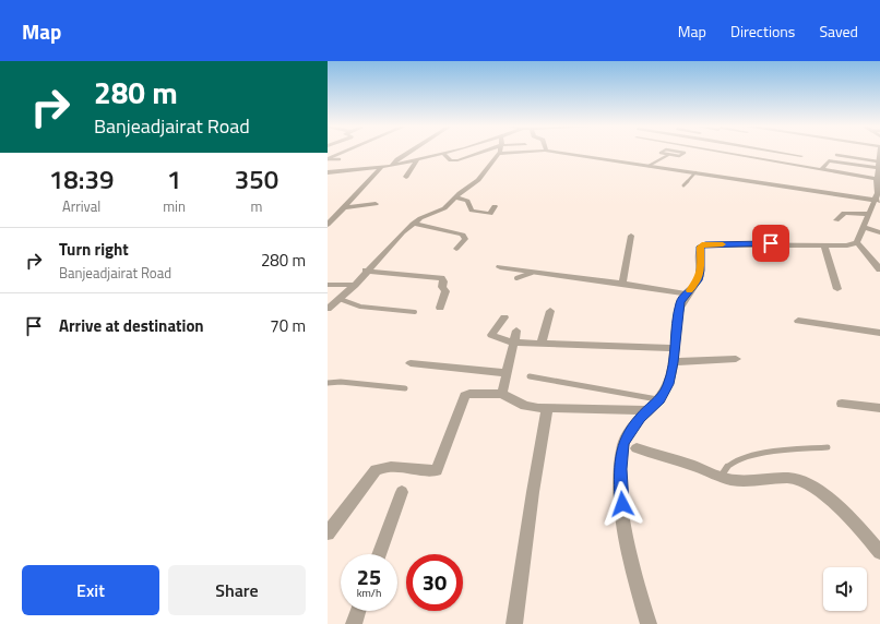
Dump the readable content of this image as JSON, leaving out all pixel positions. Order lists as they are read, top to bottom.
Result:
{
  "page": {
    "header": "Map",
    "nav": ["Map", "Directions", "Saved"],
    "turn": ["280 m", "Banjeadjairat Road"],
    "eta": [
      "18:39",
      "Arrival",
      "1",
      "min",
      "350",
      "m"
    ],
    "list": [
      {
        "name": "Turn right",
        "note": "Banjeadjairat Road",
        "value": "280 m"
      },
      {
        "name": "Arrive at destination",
        "value": "70 m"
      }
    ],
    "speed": "25 km/h",
    "limit": "30",
    "buttons": ["Exit", "Share"]
  }
}
